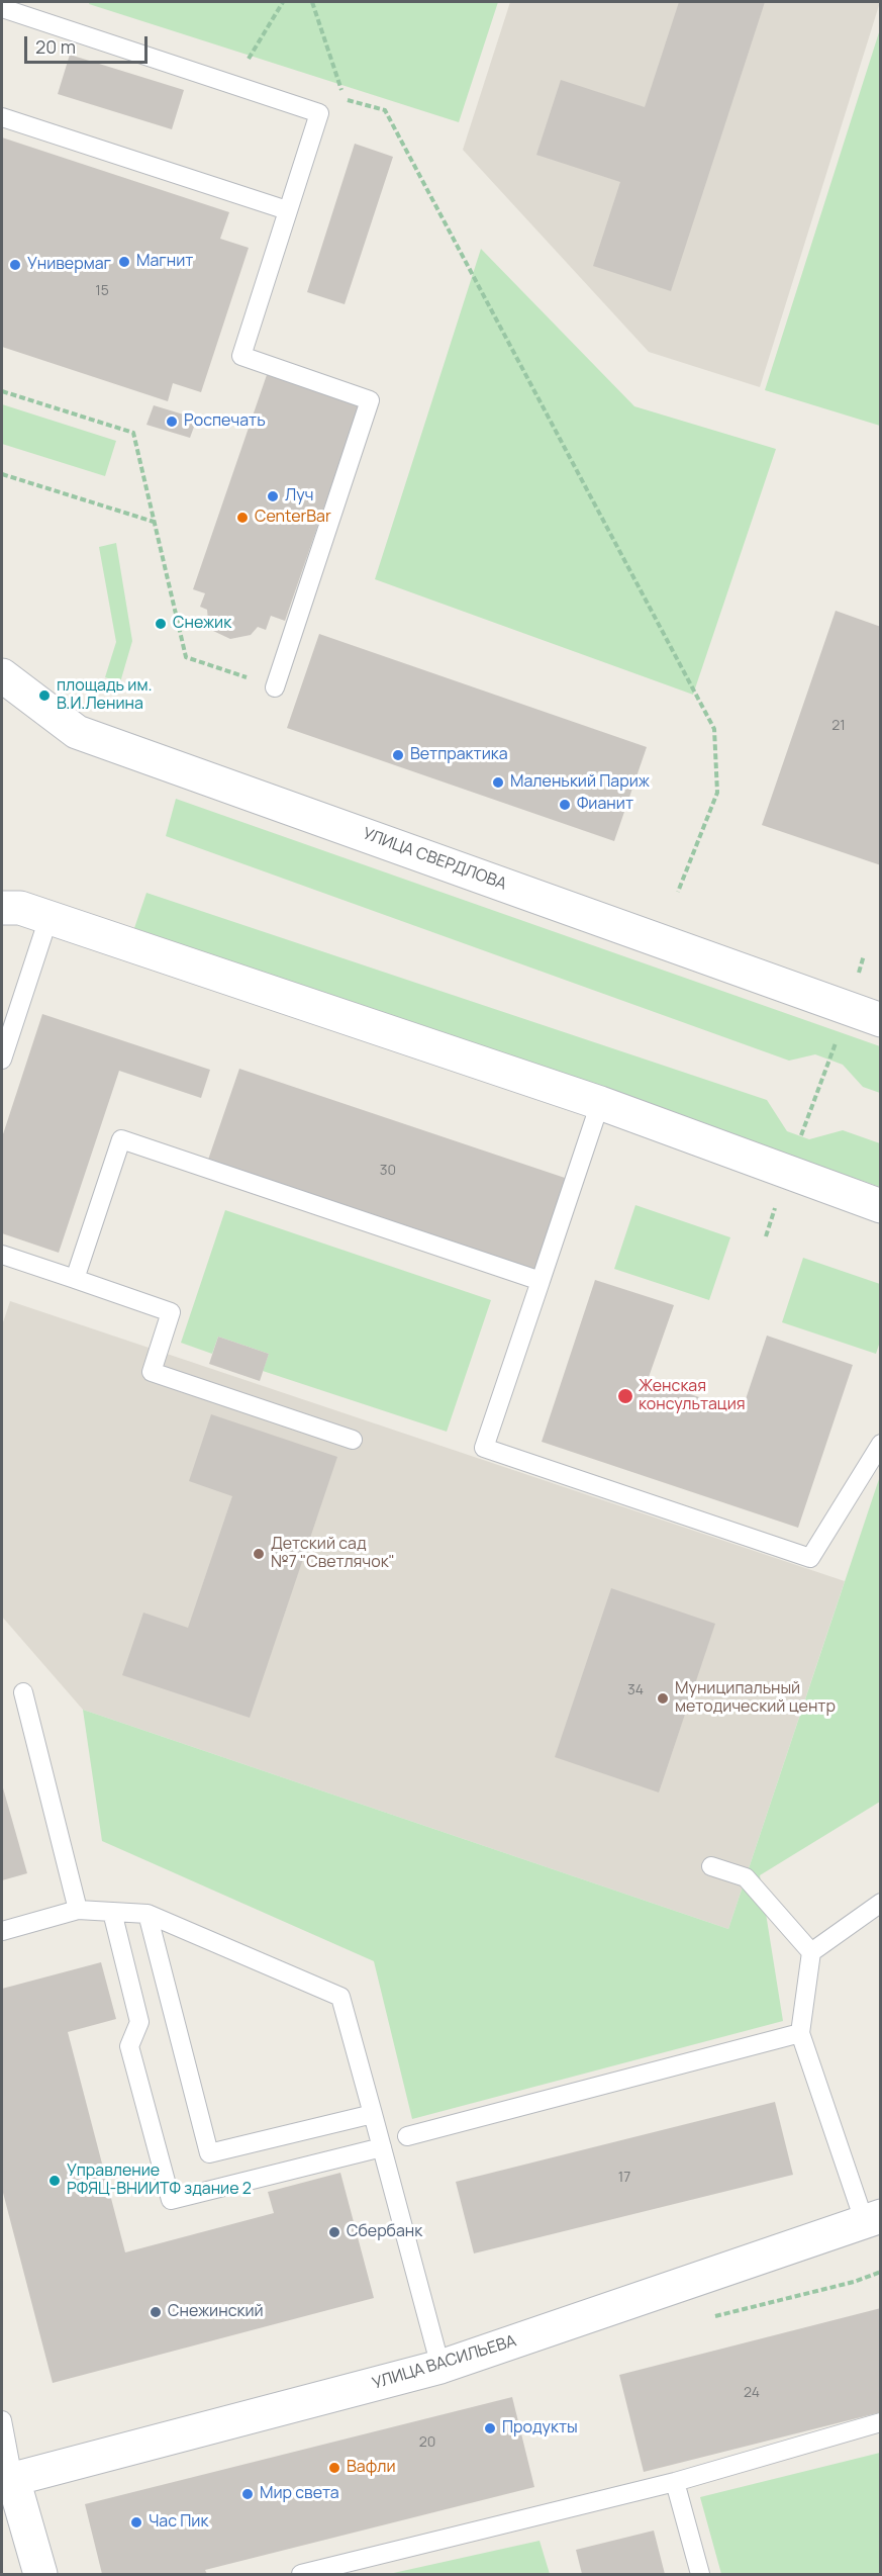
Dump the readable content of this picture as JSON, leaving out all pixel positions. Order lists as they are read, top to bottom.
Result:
{
  "streets": {
    "street": ["УЛИЦА СВЕРДЛОВА", "УЛИЦА ВАСИЛЬЕВА"]
  },
  "places": [
    "Магнит",
    "Универмаг",
    "Роспечать",
    "Луч",
    "CenterBar",
    "Снежик",
    "площадь им. В.И.Ленина",
    "Ветпрактика",
    "Маленький Париж",
    "Фианит",
    "Женская консультация",
    "Детский сад №7 \"Светлячок\"",
    "Муниципальный методический центр",
    "Управление РФЯЦ-ВНИИТФ здание 2",
    "Сбербанк",
    "Снежинский",
    "Продукты",
    "Вафли",
    "Мир света",
    "Час Пик"
  ],
  "house_numbers": [
    "15",
    "21",
    "30",
    "34",
    "17",
    "24",
    "20"
  ],
  "scale_bar": "20 m"
}
